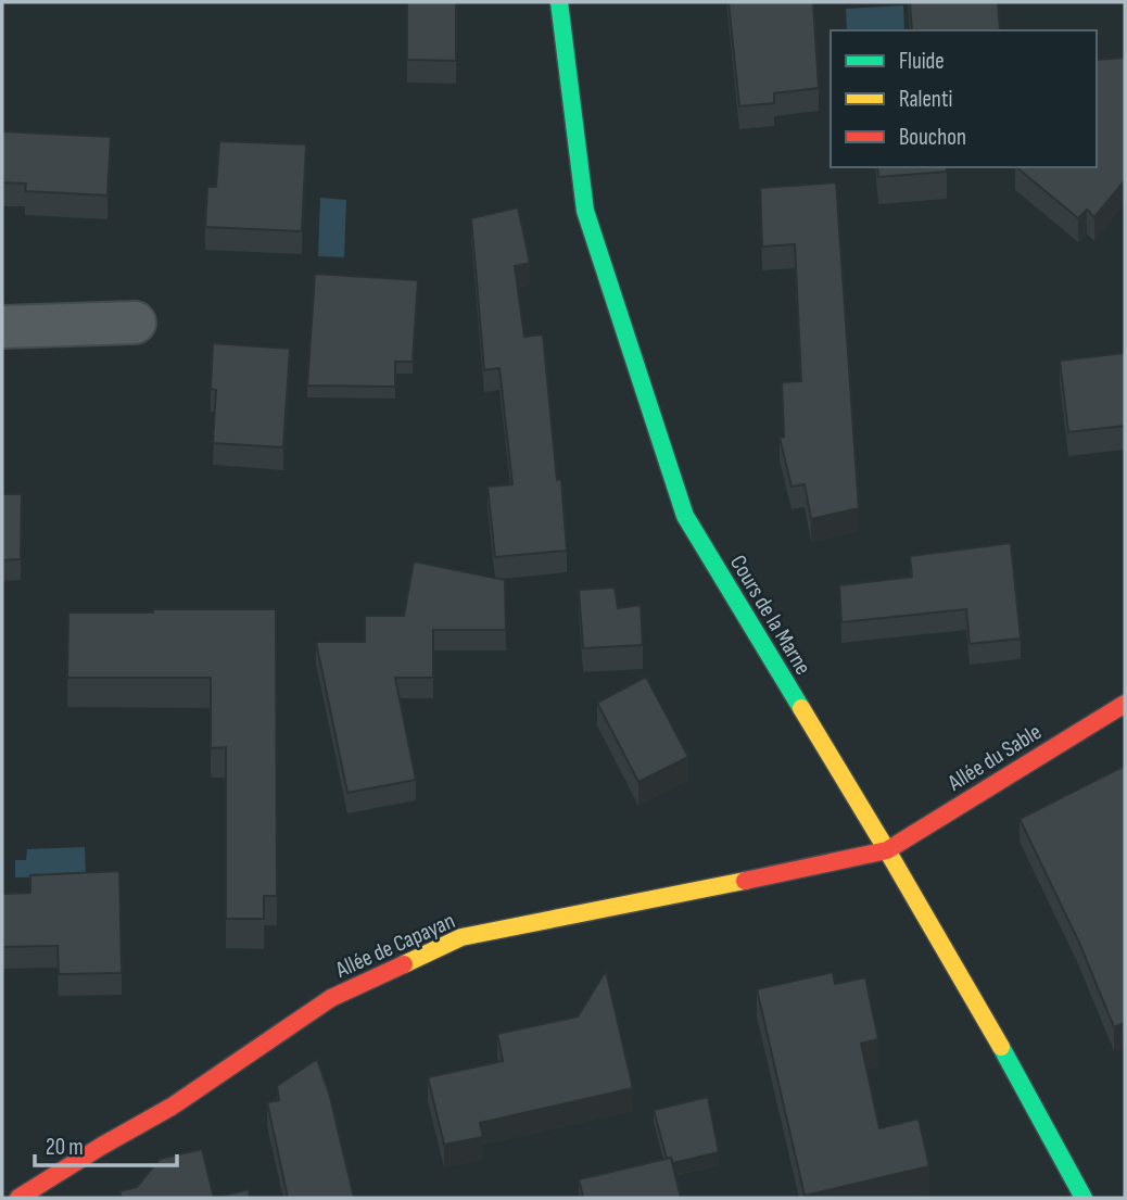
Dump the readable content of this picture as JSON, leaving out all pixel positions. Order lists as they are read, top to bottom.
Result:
{
  "streets": {
    "street": ["Cours de la Marne", "Allée du Sable", "Allée de Capayan"]
  },
  "crossings": [
    ["Cours de la Marne", "Allée du Sable"],
    ["Cours de la Marne", "Allée de Capayan"],
    ["Allée du Sable", "Allée de Capayan"]
  ],
  "legend": ["Fluide", "Ralenti", "Bouchon"],
  "scale_bar": "20 m"
}
